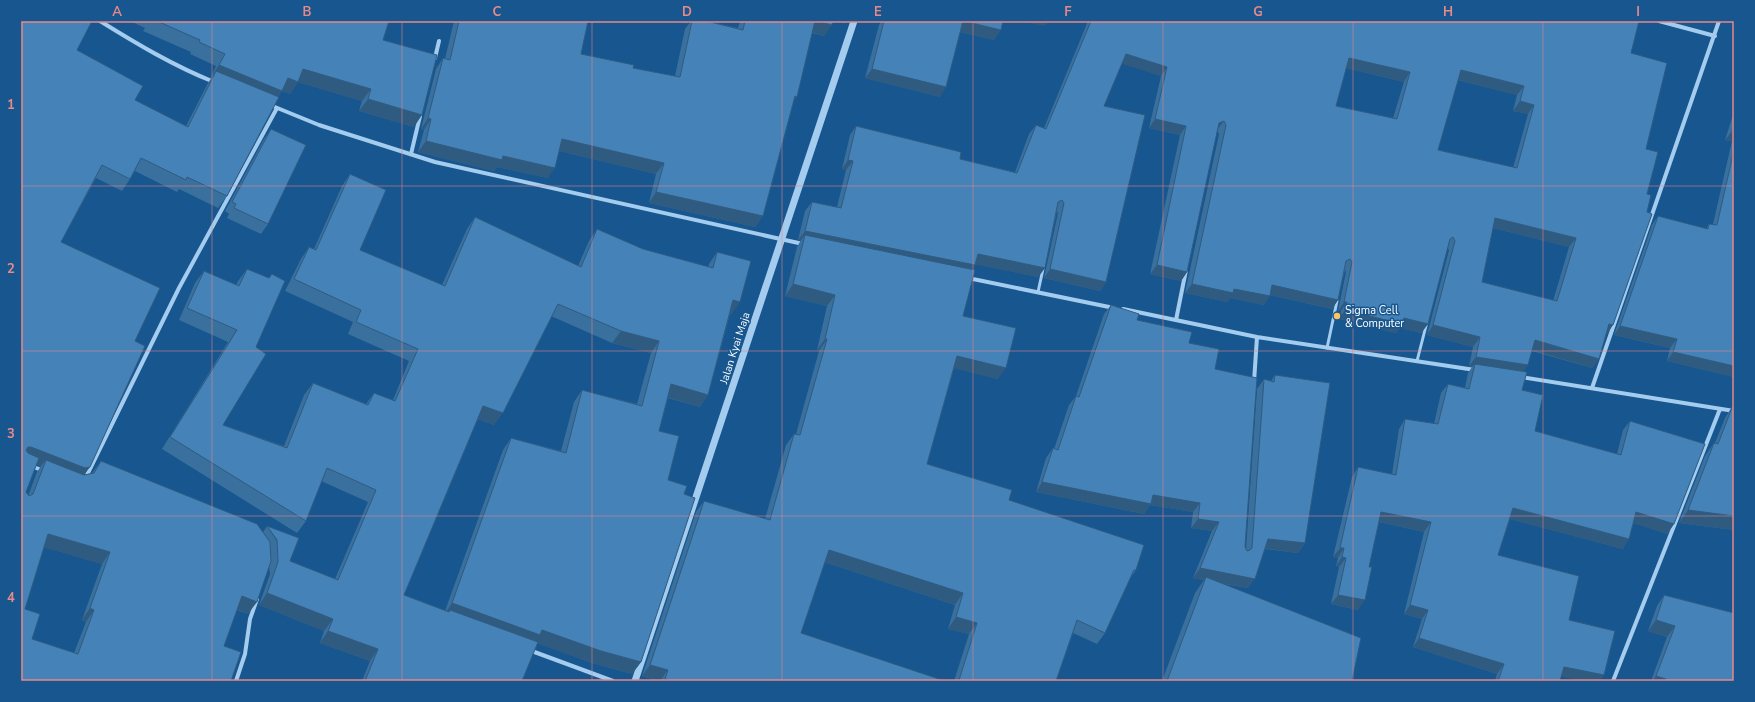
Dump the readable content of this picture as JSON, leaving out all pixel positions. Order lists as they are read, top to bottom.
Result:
{
  "streets": {
    "street": ["Jalan Kyai Maja"]
  },
  "places": ["Sigma Cell & Computer"],
  "grid": {
    "columns": [
      "A",
      "B",
      "C",
      "D",
      "E",
      "F",
      "G",
      "H",
      "I"
    ],
    "rows": [
      "1",
      "2",
      "3",
      "4"
    ]
  }
}
